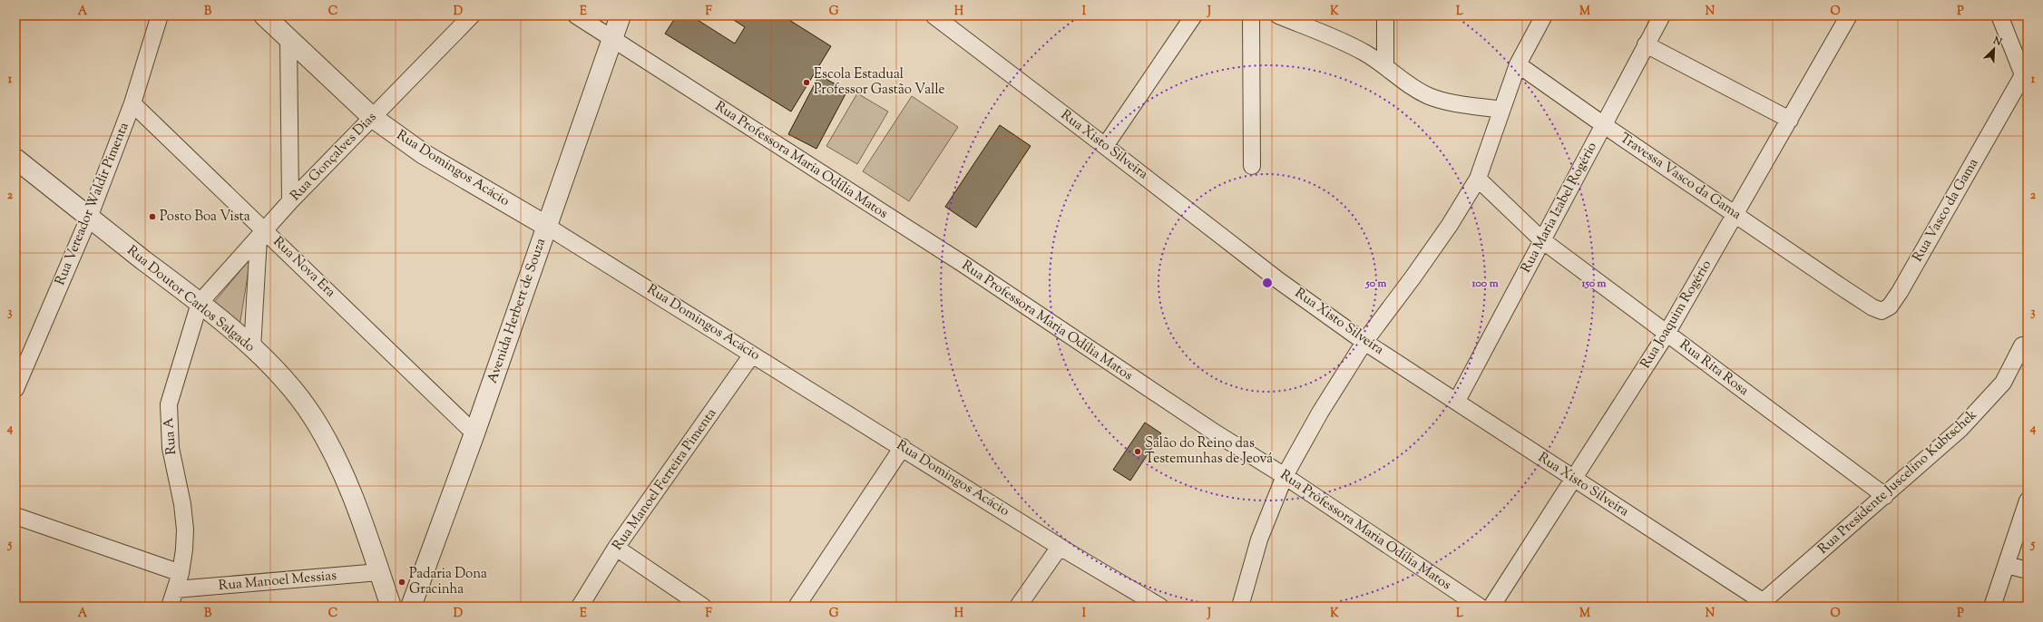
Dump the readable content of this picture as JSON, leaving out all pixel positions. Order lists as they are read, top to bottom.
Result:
{
  "streets": {
    "street": [
      "Rua Xisto Silveira",
      "Rua Gonçalves Dias",
      "Rua Professora Maria Odília Matos",
      "Rua Domingos Acácio",
      "Travessa Vasco da Gama",
      "Rua Vereador Waldir Pimenta",
      "Rua Maria Izabel Rogério",
      "Rua Vasco da Gama",
      "Rua Nova Era",
      "Rua Doutor Carlos Salgado",
      "Avenida Herbert de Souza",
      "Rua Joaquim Rogério",
      "Rua Rita Rosa",
      "Rua A",
      "Rua Manoel Ferreira Pimenta",
      "Rua Presidente Juscelino Kubtschek",
      "Rua Manoel Messias"
    ]
  },
  "crossings": [
    ["Rua Xisto Silveira", "Rua Maria Izabel Rogério"],
    ["Rua Xisto Silveira", "Rua Joaquim Rogério"],
    ["Rua Xisto Silveira", "Rua Presidente Juscelino Kubtschek"],
    ["Rua Gonçalves Dias", "Rua Domingos Acácio"],
    ["Rua Gonçalves Dias", "Rua Nova Era"],
    ["Rua Gonçalves Dias", "Rua Doutor Carlos Salgado"],
    ["Rua Gonçalves Dias", "Rua A"],
    ["Rua Professora Maria Odília Matos", "Avenida Herbert de Souza"],
    ["Rua Domingos Acácio", "Avenida Herbert de Souza"],
    ["Rua Domingos Acácio", "Rua Manoel Ferreira Pimenta"],
    ["Travessa Vasco da Gama", "Rua Maria Izabel Rogério"],
    ["Travessa Vasco da Gama", "Rua Vasco da Gama"],
    ["Travessa Vasco da Gama", "Rua Joaquim Rogério"],
    ["Rua Vereador Waldir Pimenta", "Rua Nova Era"],
    ["Rua Vereador Waldir Pimenta", "Rua Doutor Carlos Salgado"],
    ["Rua Maria Izabel Rogério", "Rua Rita Rosa"],
    ["Rua Nova Era", "Avenida Herbert de Souza"],
    ["Rua Doutor Carlos Salgado", "Rua A"],
    ["Rua Doutor Carlos Salgado", "Rua Manoel Messias"],
    ["Rua Joaquim Rogério", "Rua Rita Rosa"],
    ["Rua Rita Rosa", "Rua Presidente Juscelino Kubtschek"],
    ["Rua A", "Rua Manoel Messias"]
  ],
  "places": [
    "Escola Estadual Professor Gastão Valle",
    "Posto Boa Vista",
    "Salão do Reino das Testemunhas de Jeová",
    "Padaria Dona Gracinha"
  ],
  "north": "top right",
  "grid": {
    "columns": [
      "A",
      "B",
      "C",
      "D",
      "E",
      "F",
      "G",
      "H",
      "I",
      "J",
      "K",
      "L",
      "M",
      "N",
      "O",
      "P"
    ],
    "rows": [
      "1",
      "2",
      "3",
      "4",
      "5"
    ]
  },
  "rings": ["50 m", "100 m", "150 m"]
}
